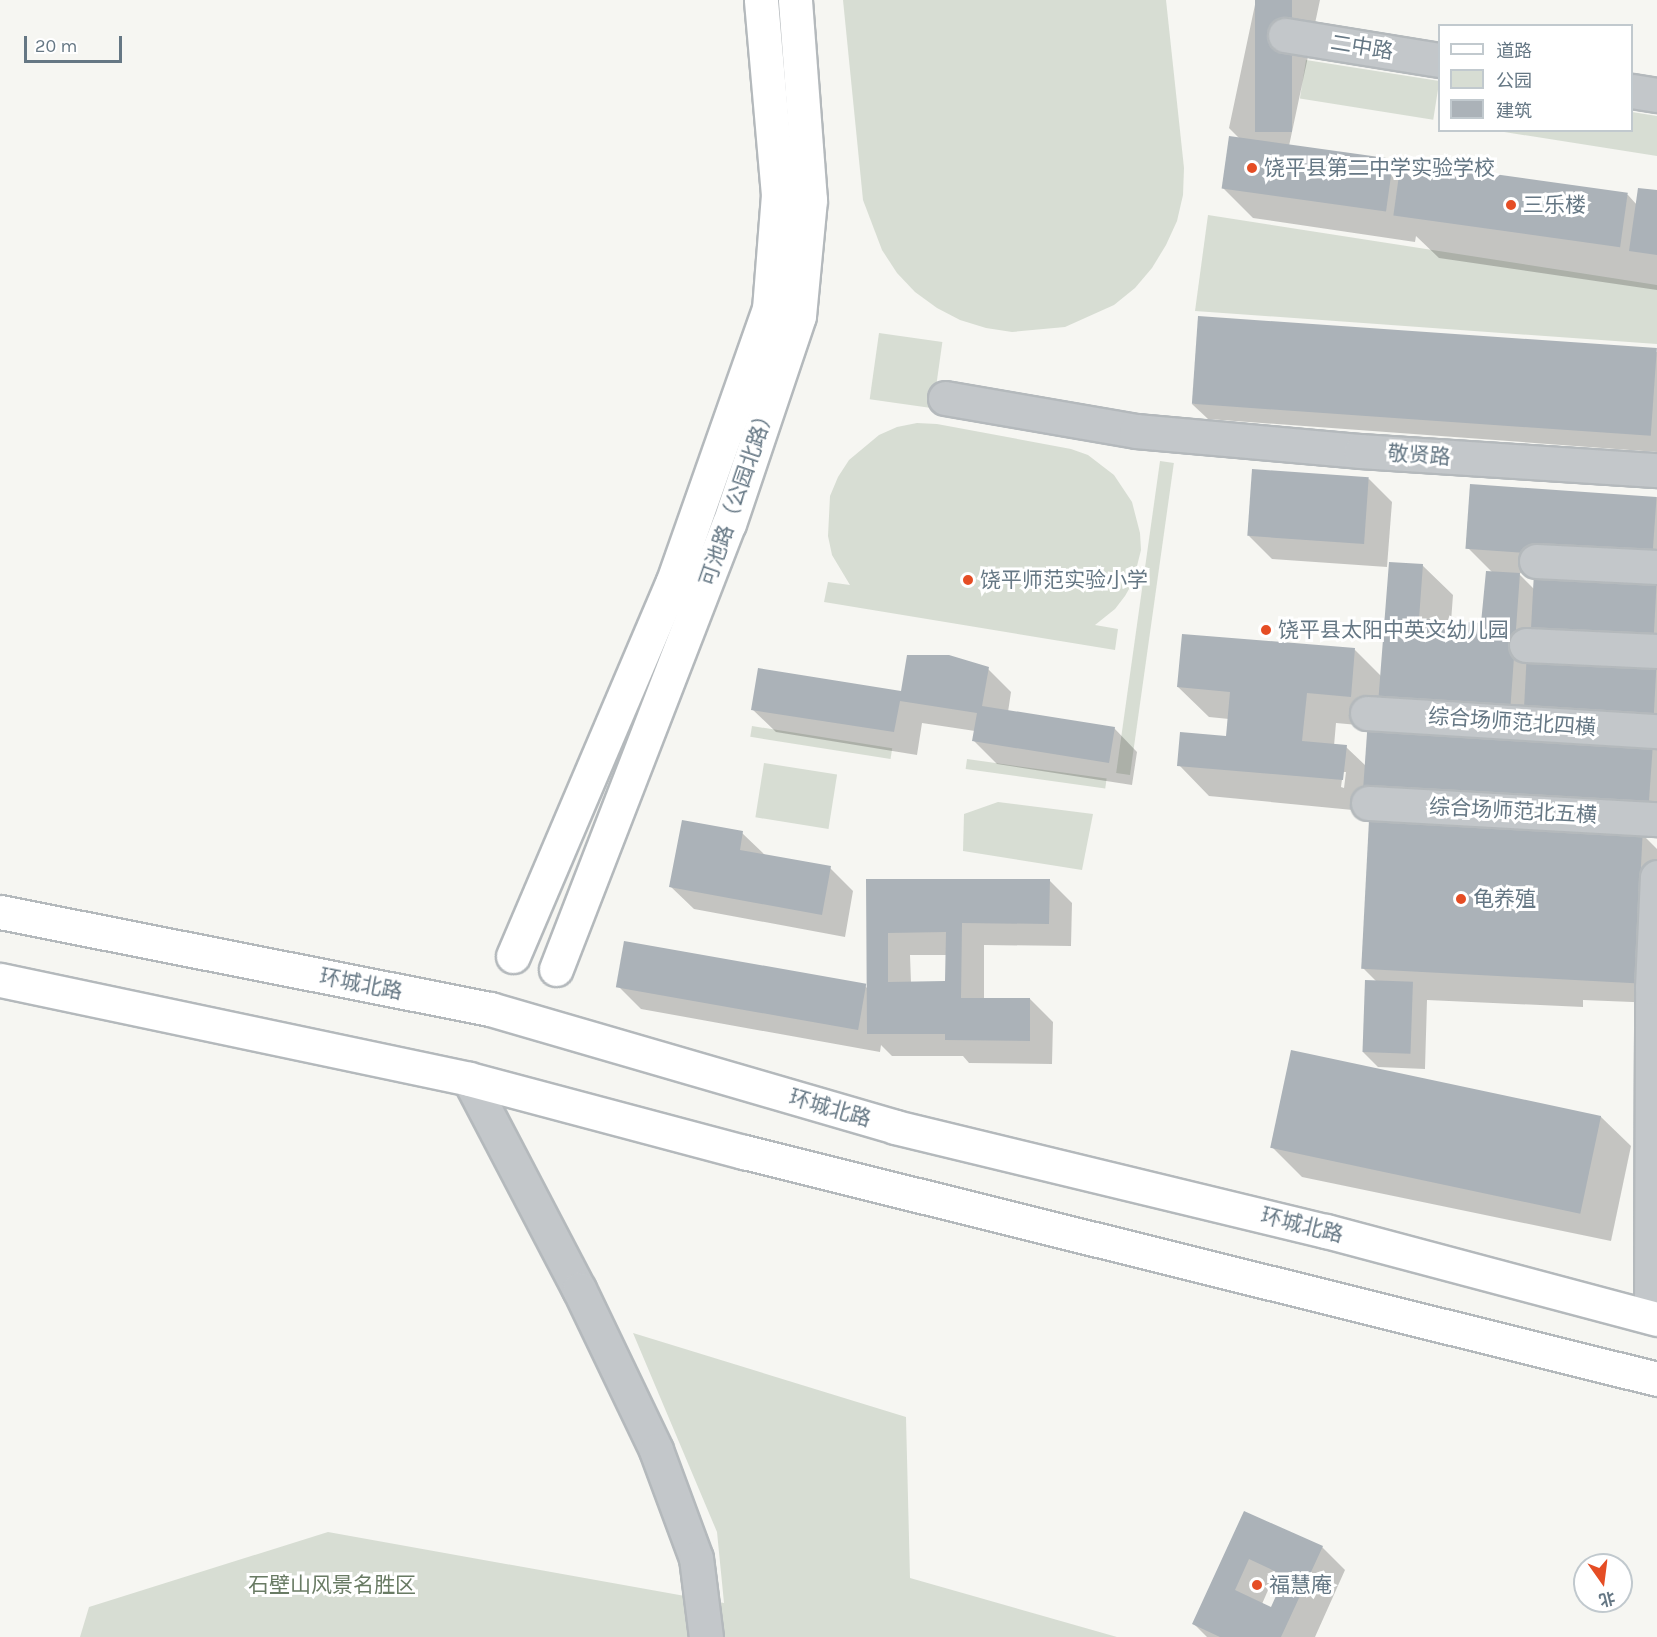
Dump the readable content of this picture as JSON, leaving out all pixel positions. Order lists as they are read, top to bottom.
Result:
{
  "streets": {
    "main road": ["可池路（公园北路）", "环城北路"],
    "street": [
      "二中路",
      "敬贤路",
      "综合场师范北四横",
      "综合场师范北五横"
    ]
  },
  "parks": ["石壁山风景名胜区"],
  "places": [
    "饶平县第二中学实验学校",
    "三乐楼",
    "饶平师范实验小学",
    "饶平县太阳中英文幼儿园",
    "龟养殖",
    "福慧庵"
  ],
  "legend": ["道路", "公园", "建筑"],
  "scale_bar": "20 m",
  "north": "bottom"
}
